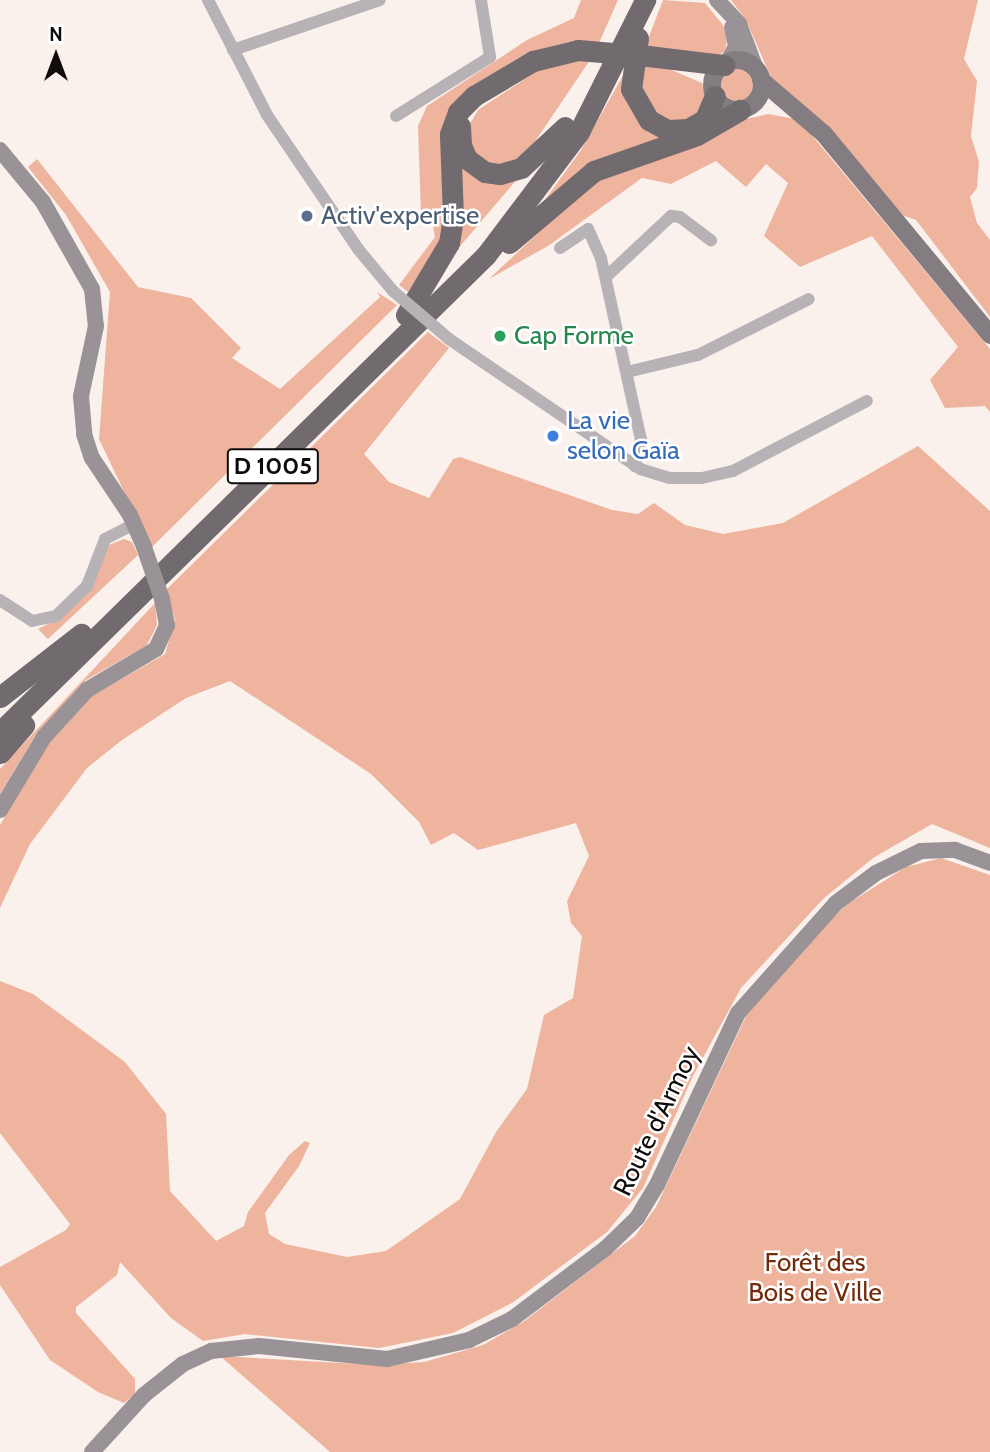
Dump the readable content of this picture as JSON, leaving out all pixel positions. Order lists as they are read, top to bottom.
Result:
{
  "streets": {
    "highway": ["D 1005"],
    "main road": ["Route d'Armoy"]
  },
  "parks": ["Forêt des Bois de Ville"],
  "places": ["Activ'expertise", "Cap Forme", "La vie selon Gaïa"],
  "north": "top"
}
